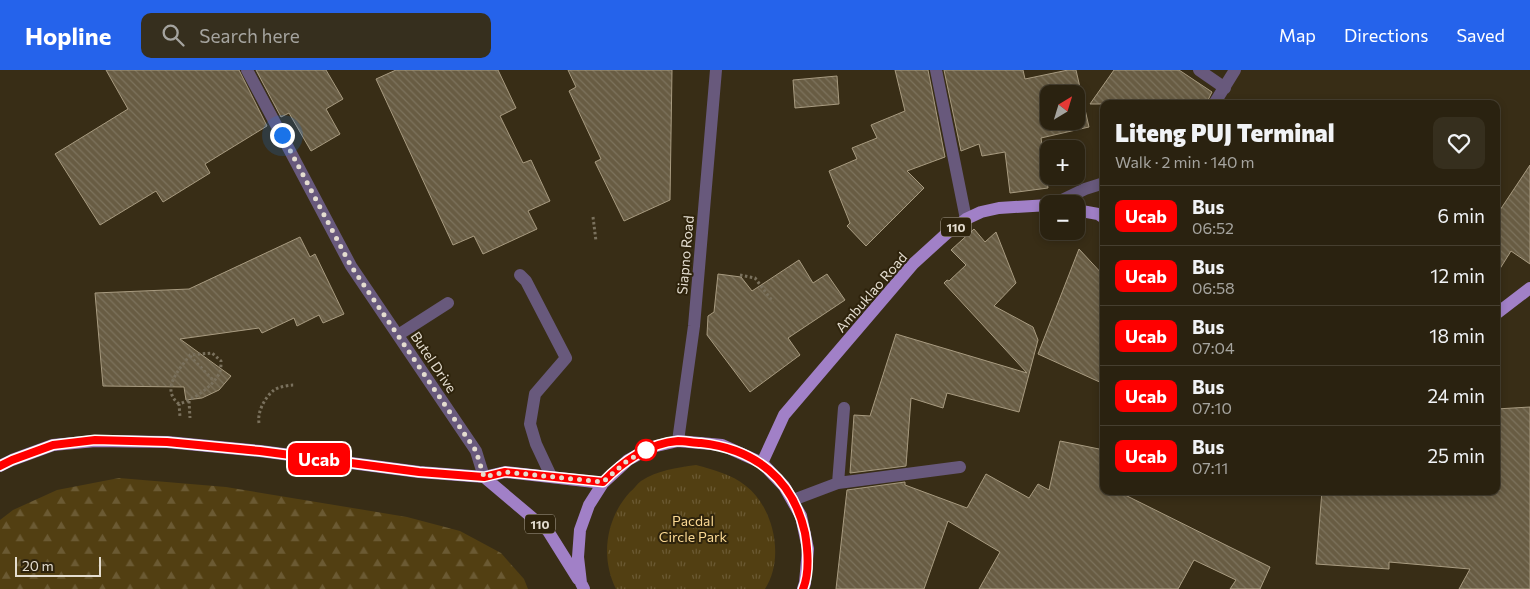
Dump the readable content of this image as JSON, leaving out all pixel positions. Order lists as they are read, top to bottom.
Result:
{
  "streets": {
    "main road": ["110", "Ambuklao Road"],
    "street": ["Siapno Road", "Butel Drive"]
  },
  "crossings": [
    ["110", "Siapno Road"],
    ["110", "Ambuklao Road"],
    ["110", "Butel Drive"]
  ],
  "parks": ["Pacdal Circle Park"],
  "lines": ["bus line Ucab"],
  "scale_bar": "20 m",
  "north": "top right",
  "page": {
    "header": "Hopline",
    "search": "Search here",
    "nav": ["Map", "Directions", "Saved"],
    "on_map": "Ucab",
    "map_buttons": ["+", "−"],
    "heading": ["Liteng PUJ Terminal", "Walk · 2 min · 140 m"],
    "list": [
      {
        "mark": "Ucab",
        "name": "Bus",
        "note": "06:52",
        "value": "6 min"
      },
      {
        "mark": "Ucab",
        "name": "Bus",
        "note": "06:58",
        "value": "12 min"
      },
      {
        "mark": "Ucab",
        "name": "Bus",
        "note": "07:04",
        "value": "18 min"
      },
      {
        "mark": "Ucab",
        "name": "Bus",
        "note": "07:10",
        "value": "24 min"
      },
      {
        "mark": "Ucab",
        "name": "Bus",
        "note": "07:11",
        "value": "25 min"
      }
    ],
    "scale": "20 m"
  }
}
